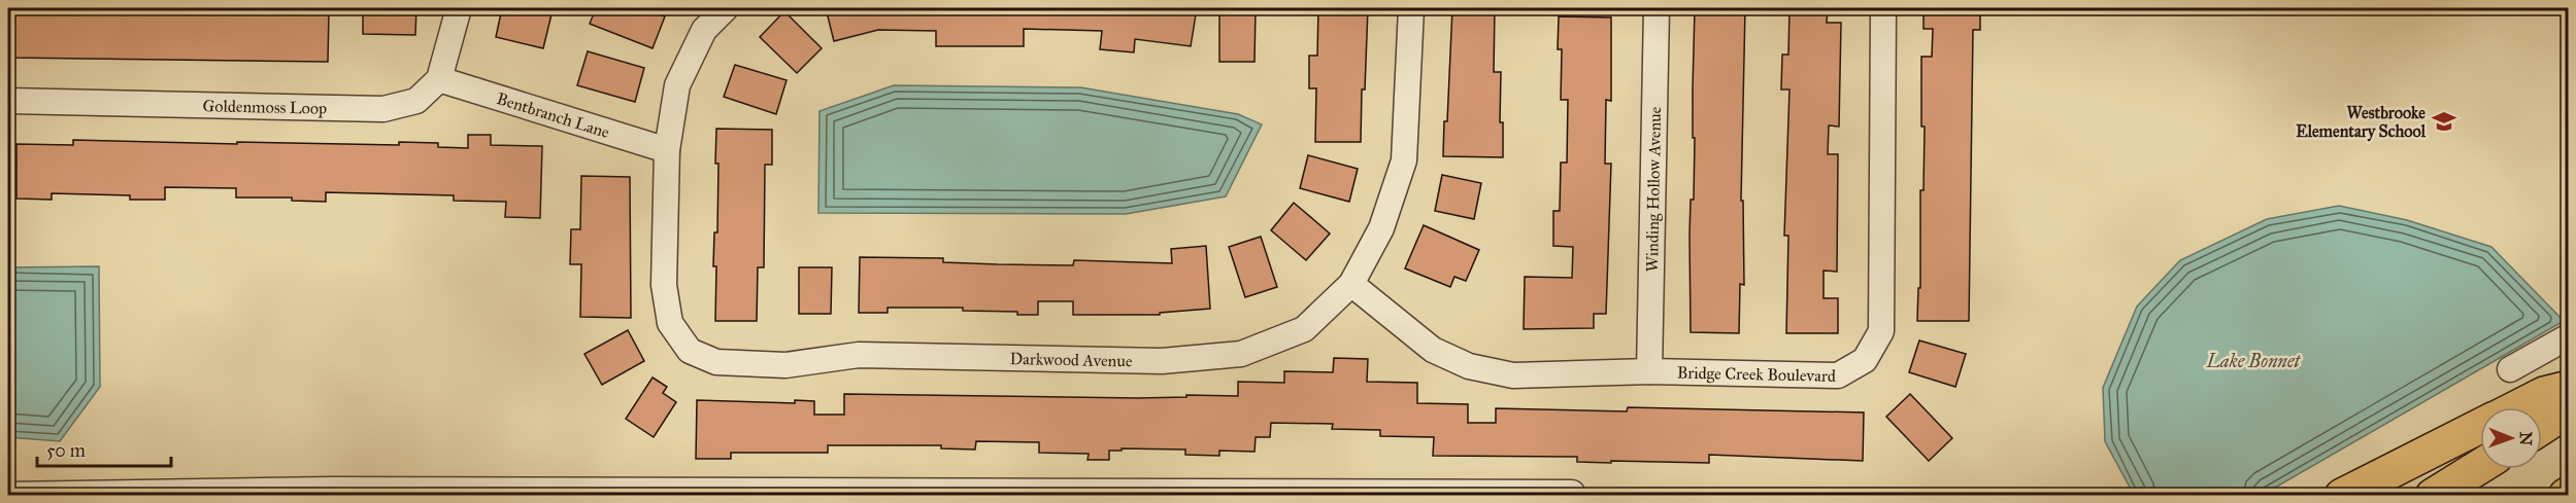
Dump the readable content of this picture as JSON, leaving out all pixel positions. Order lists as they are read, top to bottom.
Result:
{
  "streets": {
    "street": [
      "Goldenmoss Loop",
      "Bentbranch Lane",
      "Winding Hollow Avenue",
      "Darkwood Avenue",
      "Bridge Creek Boulevard"
    ]
  },
  "crossings": [
    ["Goldenmoss Loop", "Bentbranch Lane"],
    ["Bentbranch Lane", "Darkwood Avenue"],
    ["Winding Hollow Avenue", "Bridge Creek Boulevard"],
    ["Darkwood Avenue", "Bridge Creek Boulevard"]
  ],
  "water": ["Lake Bonnet"],
  "places": {
    "school or university": ["Westbrooke Elementary School"]
  },
  "scale_bar": "50 m",
  "north": "right"
}
